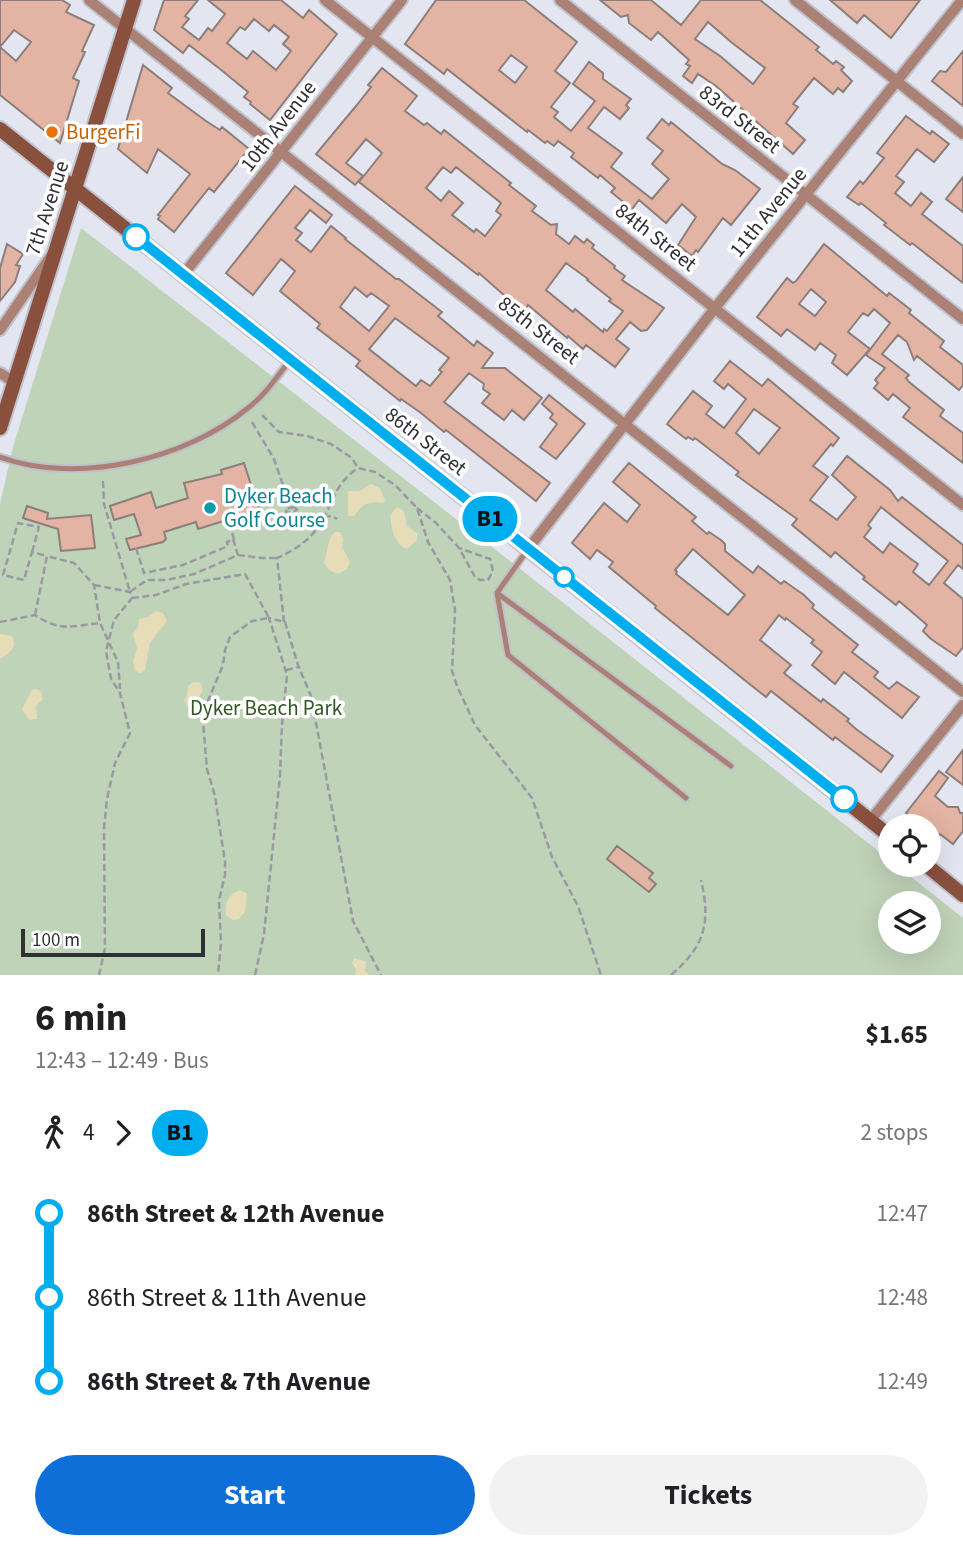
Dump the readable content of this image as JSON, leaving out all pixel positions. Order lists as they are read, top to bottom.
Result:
{
  "streets": {
    "main road": ["7th Avenue", "86th Street"],
    "street": [
      "83rd Street",
      "10th Avenue",
      "11th Avenue",
      "84th Street",
      "85th Street"
    ]
  },
  "crossings": [
    ["83rd Street", "11th Avenue"],
    ["10th Avenue", "84th Street"],
    ["10th Avenue", "85th Street"],
    ["10th Avenue", "86th Street"],
    ["7th Avenue", "85th Street"],
    ["7th Avenue", "86th Street"],
    ["11th Avenue", "84th Street"],
    ["11th Avenue", "85th Street"],
    ["11th Avenue", "86th Street"]
  ],
  "parks": ["Dyker Beach Park"],
  "places": ["BurgerFi", "Dyker Beach Golf Course"],
  "lines": ["bus line B1"],
  "scale_bar": "100 m",
  "page": {
    "on_map": "B1",
    "scale": "100 m",
    "heading": ["6 min", "12:43 – 12:49 · Bus", "$1.65"],
    "legs": ["4", "B1", "2 stops"],
    "list": [
      {
        "name": "86th Street & 12th Avenue",
        "value": "12:47"
      },
      {
        "name": "86th Street & 11th Avenue",
        "value": "12:48"
      },
      {
        "name": "86th Street & 7th Avenue",
        "value": "12:49"
      }
    ],
    "buttons": ["Start", "Tickets"]
  }
}
